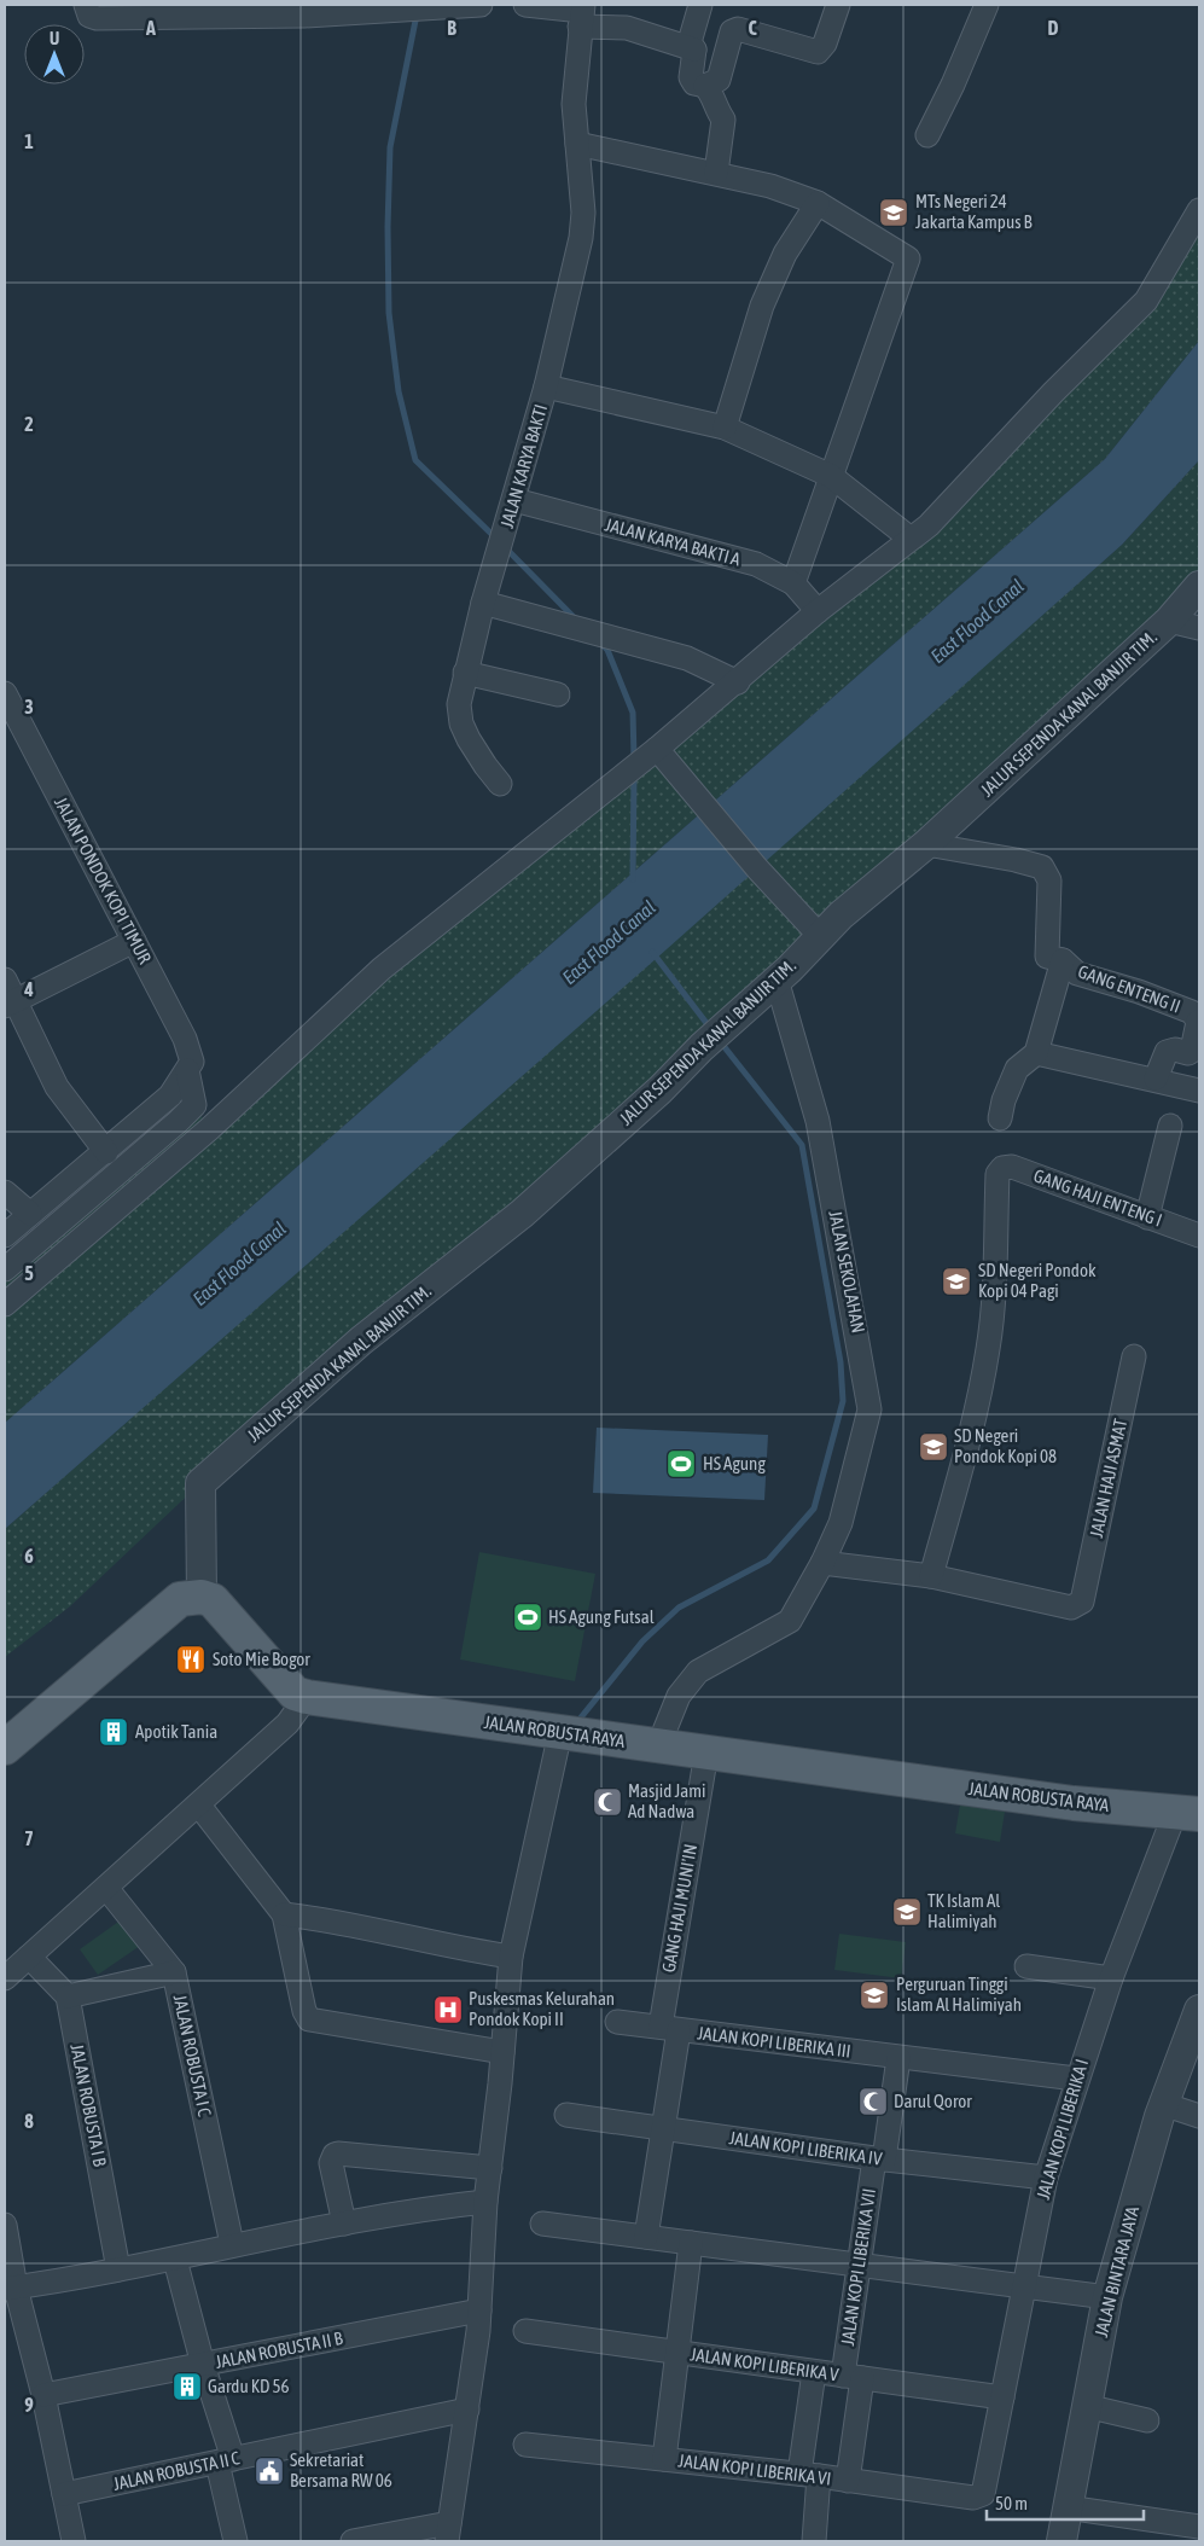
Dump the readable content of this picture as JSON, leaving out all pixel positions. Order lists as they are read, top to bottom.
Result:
{
  "streets": {
    "main road": ["JALAN ROBUSTA RAYA"],
    "street": [
      "JALAN KARYA BAKTI",
      "JALAN KARYA BAKTI A",
      "JALUR SEPENDA KANAL BANJIR TIM.",
      "JALAN PONDOK KOPI TIMUR",
      "GANG ENTENG II",
      "GANG HAJI ENTENG I",
      "JALAN SEKOLAHAN",
      "JALAN HAJI ASMAT",
      "GANG HAJI MUNI'IN",
      "JALAN KOPI LIBERIKA III",
      "JALAN ROBUSTA I C",
      "JALAN ROBUSTA I B",
      "JALAN KOPI LIBERIKA I",
      "JALAN KOPI LIBERIKA IV",
      "JALAN KOPI LIBERIKA VII",
      "JALAN BINTARA JAYA",
      "JALAN ROBUSTA II B",
      "JALAN KOPI LIBERIKA V",
      "JALAN KOPI LIBERIKA VI",
      "JALAN ROBUSTA II C"
    ]
  },
  "crossings": [
    ["JALAN KARYA BAKTI", "JALAN KARYA BAKTI A"],
    ["JALUR SEPENDA KANAL BANJIR TIM.", "GANG ENTENG II"],
    ["JALUR SEPENDA KANAL BANJIR TIM.", "JALAN SEKOLAHAN"],
    ["JALUR SEPENDA KANAL BANJIR TIM.", "JALAN ROBUSTA RAYA"],
    ["GANG HAJI ENTENG I", "JALAN HAJI ASMAT"],
    ["JALAN SEKOLAHAN", "JALAN ROBUSTA RAYA"],
    ["JALAN ROBUSTA RAYA", "GANG HAJI MUNI'IN"],
    ["JALAN ROBUSTA RAYA", "JALAN KOPI LIBERIKA I"],
    ["GANG HAJI MUNI'IN", "JALAN KOPI LIBERIKA III"],
    ["JALAN KOPI LIBERIKA III", "JALAN KOPI LIBERIKA I"],
    ["JALAN KOPI LIBERIKA III", "JALAN KOPI LIBERIKA IV"],
    ["JALAN KOPI LIBERIKA III", "JALAN KOPI LIBERIKA VII"],
    ["JALAN KOPI LIBERIKA I", "JALAN KOPI LIBERIKA IV"],
    ["JALAN KOPI LIBERIKA I", "JALAN KOPI LIBERIKA V"],
    ["JALAN KOPI LIBERIKA I", "JALAN KOPI LIBERIKA VI"],
    ["JALAN KOPI LIBERIKA IV", "JALAN KOPI LIBERIKA VII"],
    ["JALAN KOPI LIBERIKA VII", "JALAN KOPI LIBERIKA V"],
    ["JALAN KOPI LIBERIKA VII", "JALAN KOPI LIBERIKA VI"]
  ],
  "water": ["East Flood Canal"],
  "places": {
    "school or university": [
      "MTs Negeri 24 Jakarta Kampus B",
      "SD Negeri Pondok Kopi 04 Pagi",
      "SD Negeri Pondok Kopi 08",
      "TK Islam Al Halimiyah",
      "Perguruan Tinggi Islam Al Halimiyah"
    ],
    "sports": ["HS Agung", "HS Agung Futsal"],
    "restaurant": ["Soto Mie Bogor"],
    "building": ["Apotik Tania", "Gardu KD 56"],
    "mosque": ["Masjid Jami Ad Nadwa", "Darul Qoror"],
    "hospital": ["Puskesmas Kelurahan Pondok Kopi II"],
    "public building": ["Sekretariat Bersama RW 06"]
  },
  "scale_bar": "50 m",
  "north": "top",
  "grid": {
    "columns": [
      "A",
      "B",
      "C",
      "D"
    ],
    "rows": [
      "1",
      "2",
      "3",
      "4",
      "5",
      "6",
      "7",
      "8",
      "9"
    ]
  }
}
